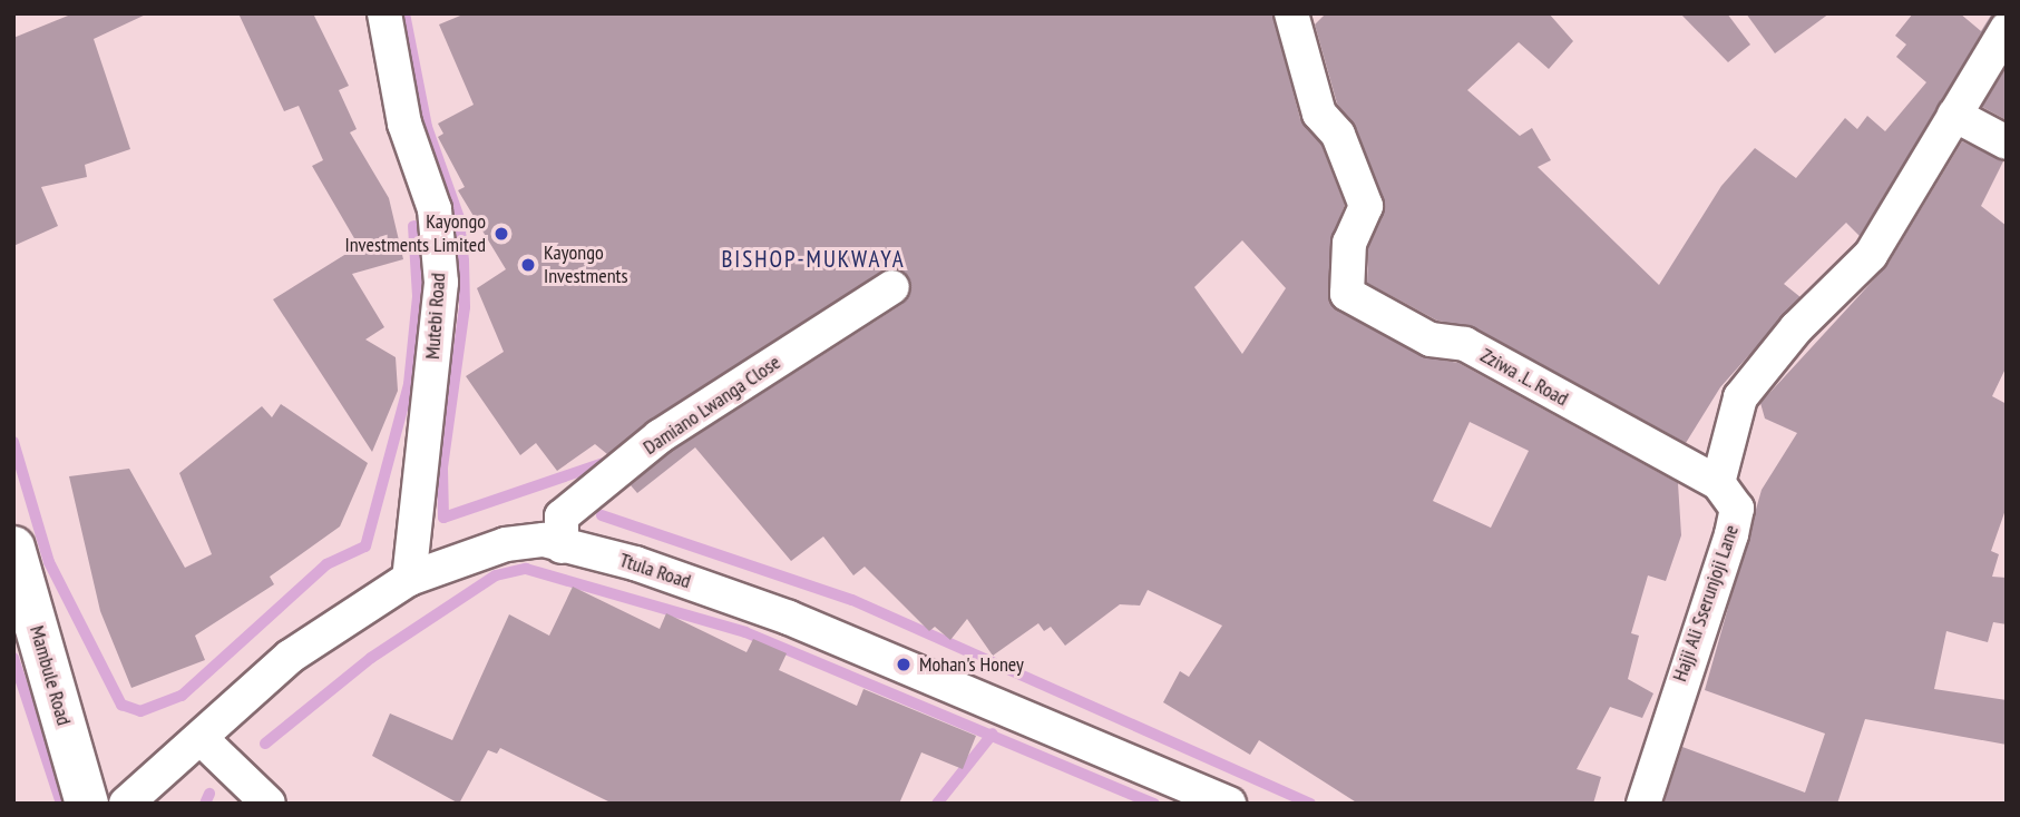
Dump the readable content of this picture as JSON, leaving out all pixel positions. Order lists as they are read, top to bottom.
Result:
{
  "streets": {
    "street": [
      "Mutebi Road",
      "Zziwa .L. Road",
      "Damiano Lwanga Close",
      "Ttula Road",
      "Hajji Ali Sserunjoji Lane",
      "Mambule Road"
    ]
  },
  "crossings": [
    ["Mutebi Road", "Ttula Road"],
    ["Zziwa .L. Road", "Hajji Ali Sserunjoji Lane"],
    ["Damiano Lwanga Close", "Ttula Road"]
  ],
  "districts": ["BISHOP-MUKWAYA"],
  "places": ["Kayongo Investments Limited", "Kayongo Investments", "Mohan's Honey"]
}
